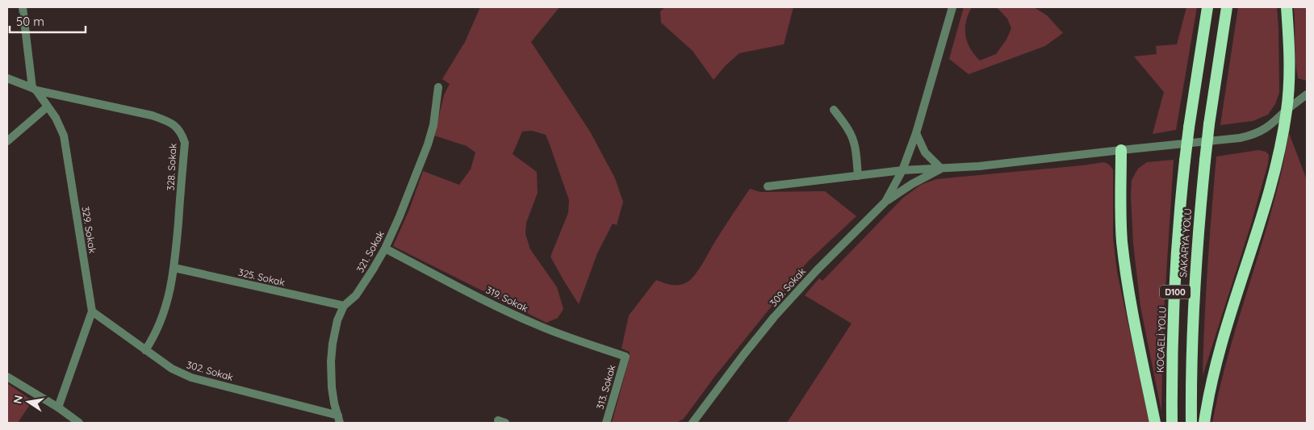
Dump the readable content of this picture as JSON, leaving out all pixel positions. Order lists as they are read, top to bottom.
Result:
{
  "streets": {
    "highway": ["SAKARYA YOLU", "D100", "KOCAELİ YOLU"],
    "street": [
      "328. Sokak",
      "329. Sokak",
      "321. Sokak",
      "325. Sokak",
      "309. Sokak",
      "319. Sokak",
      "302. Sokak",
      "313. Sokak"
    ]
  },
  "crossings": [
    ["328. Sokak", "329. Sokak"],
    ["328. Sokak", "325. Sokak"],
    ["328. Sokak", "302. Sokak"],
    ["329. Sokak", "302. Sokak"],
    ["321. Sokak", "325. Sokak"],
    ["321. Sokak", "319. Sokak"],
    ["321. Sokak", "302. Sokak"],
    ["319. Sokak", "313. Sokak"]
  ],
  "scale_bar": "50 m",
  "north": "left"
}
